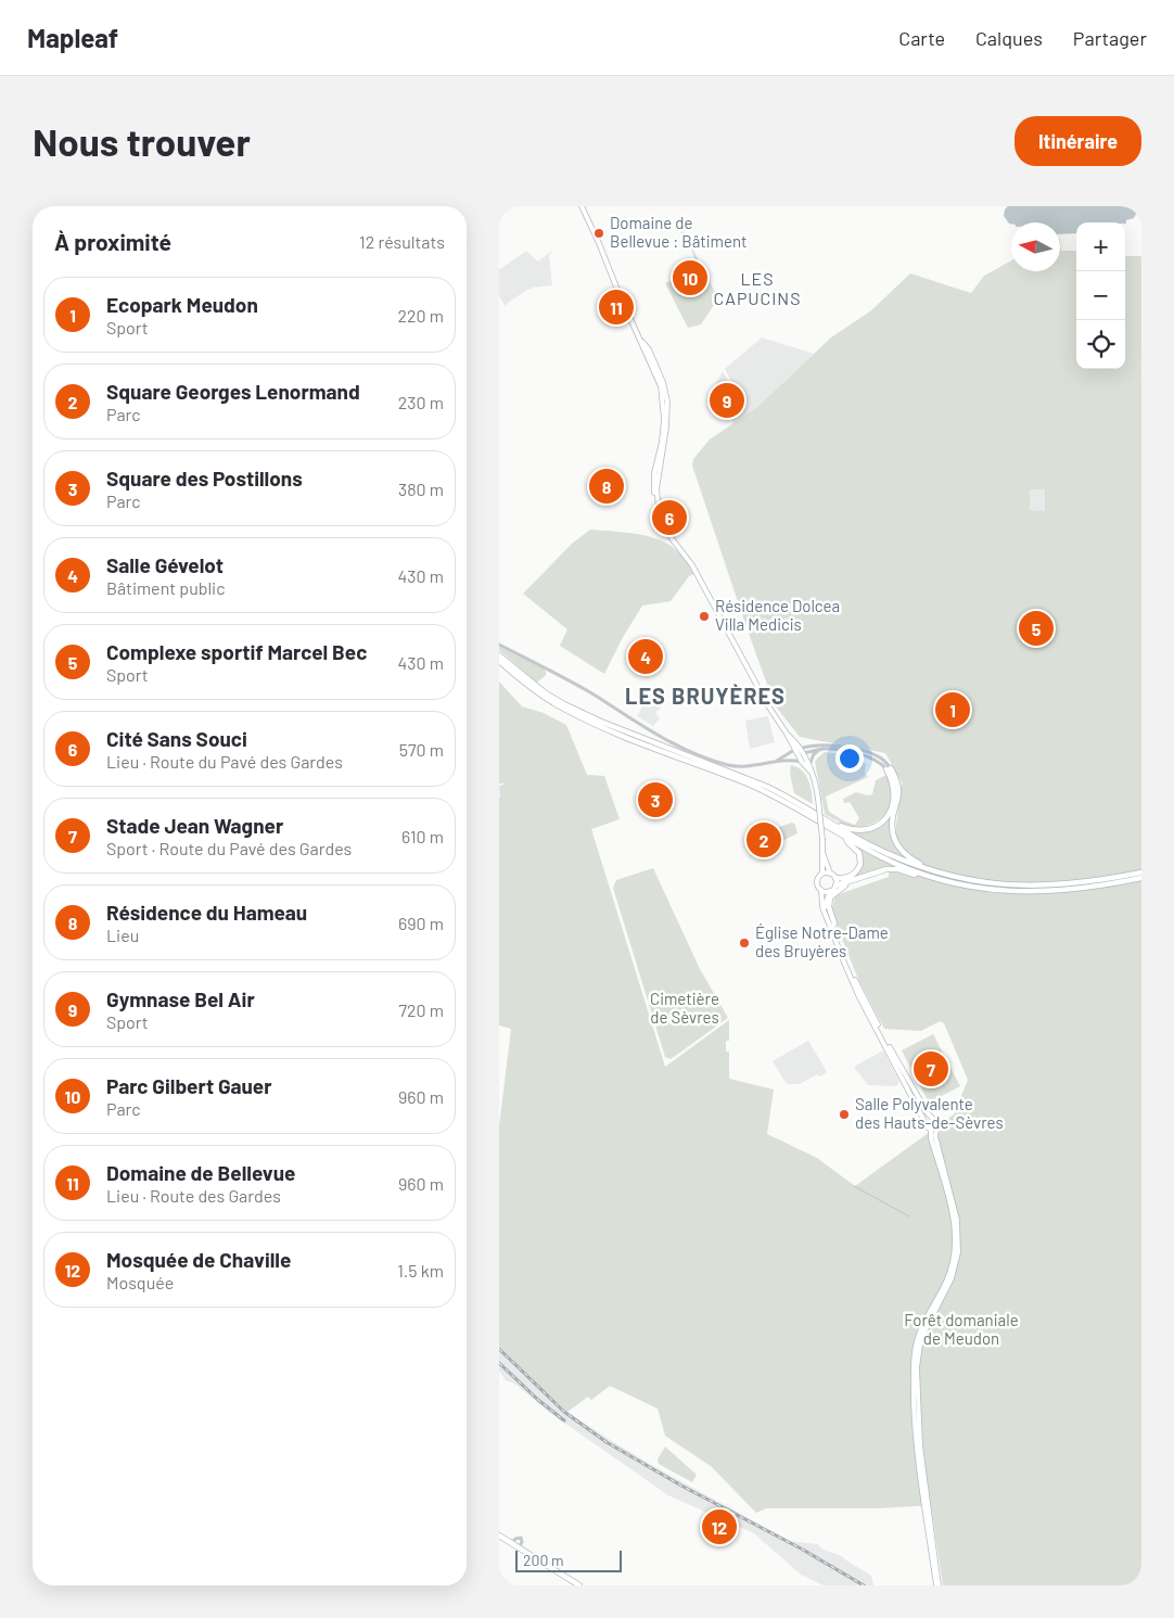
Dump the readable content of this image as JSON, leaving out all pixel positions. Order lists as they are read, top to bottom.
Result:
{
  "districts": ["LES CAPUCINS", "LES BRUYÈRES"],
  "parks": ["Cimetière de Sèvres", "Forêt domaniale de Meudon"],
  "places": [
    "Domaine de Bellevue : Bâtiment",
    "Résidence Dolcea Villa Medicis",
    "Église Notre-Dame des Bruyères",
    "Salle Polyvalente des Hauts-de-Sèvres"
  ],
  "scale_bar": "200 m",
  "north": "left",
  "page": {
    "header": "Mapleaf",
    "nav": ["Carte", "Calques", "Partager"],
    "buttons": "Itinéraire",
    "title": "Nous trouver",
    "heading": ["À proximité", "12 résultats"],
    "map_buttons": ["+", "−"],
    "pins": [
      "10",
      "11",
      "9",
      "8",
      "6",
      "5",
      "4",
      "1",
      "3",
      "2",
      "7",
      "12"
    ],
    "list": [
      {
        "mark": "1",
        "name": "Ecopark Meudon",
        "note": "Sport",
        "value": "220 m"
      },
      {
        "mark": "2",
        "name": "Square Georges Lenormand",
        "note": "Parc",
        "value": "230 m"
      },
      {
        "mark": "3",
        "name": "Square des Postillons",
        "note": "Parc",
        "value": "380 m"
      },
      {
        "mark": "4",
        "name": "Salle Gévelot",
        "note": "Bâtiment public",
        "value": "430 m"
      },
      {
        "mark": "5",
        "name": "Complexe sportif Marcel Bec",
        "note": "Sport",
        "value": "430 m"
      },
      {
        "mark": "6",
        "name": "Cité Sans Souci",
        "note": "Lieu · Route du Pavé des Gardes",
        "value": "570 m"
      },
      {
        "mark": "7",
        "name": "Stade Jean Wagner",
        "note": "Sport · Route du Pavé des Gardes",
        "value": "610 m"
      },
      {
        "mark": "8",
        "name": "Résidence du Hameau",
        "note": "Lieu",
        "value": "690 m"
      },
      {
        "mark": "9",
        "name": "Gymnase Bel Air",
        "note": "Sport",
        "value": "720 m"
      },
      {
        "mark": "10",
        "name": "Parc Gilbert Gauer",
        "note": "Parc",
        "value": "960 m"
      },
      {
        "mark": "11",
        "name": "Domaine de Bellevue",
        "note": "Lieu · Route des Gardes",
        "value": "960 m"
      },
      {
        "mark": "12",
        "name": "Mosquée de Chaville",
        "note": "Mosquée",
        "value": "1.5 km"
      }
    ],
    "scale": "200 m"
  }
}
